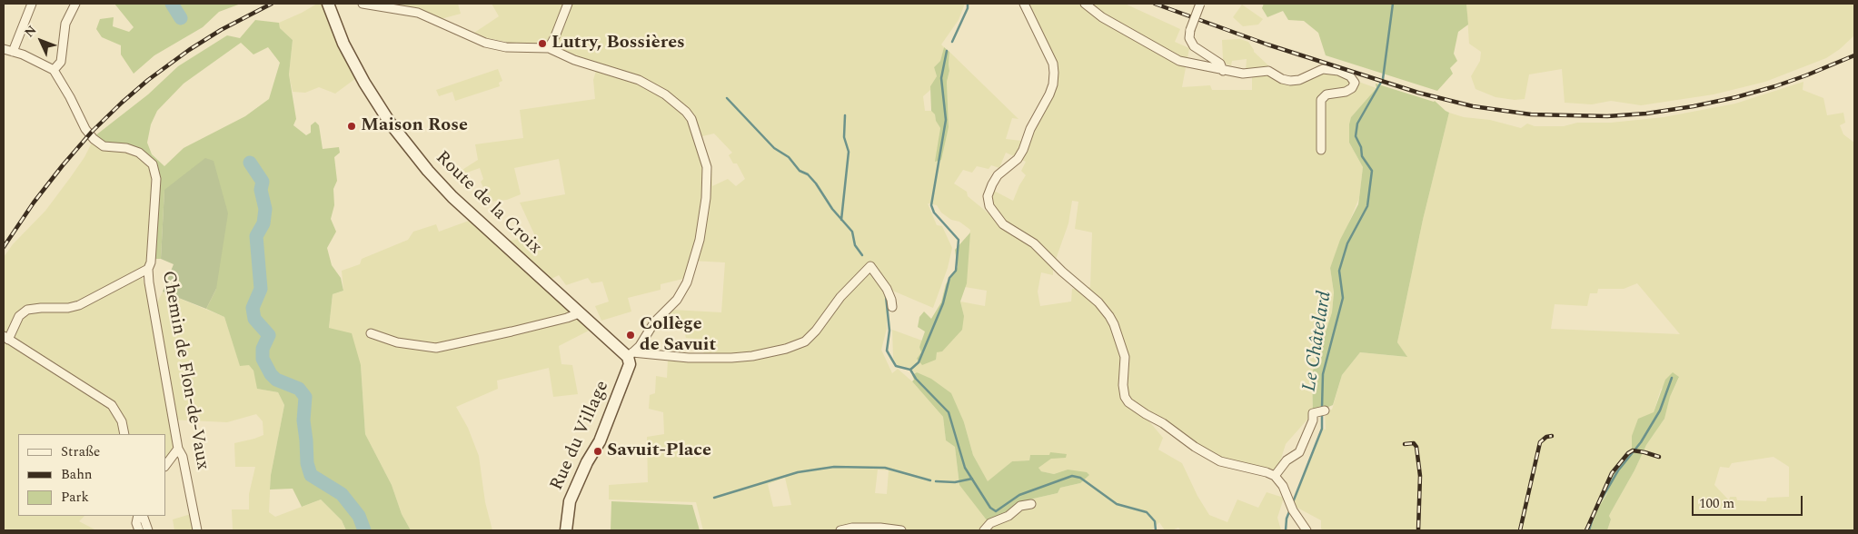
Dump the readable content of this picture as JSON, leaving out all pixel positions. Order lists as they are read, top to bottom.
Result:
{
  "streets": {
    "street": ["Route de la Croix", "Chemin de Flon-de-Vaux", "Rue du Village"]
  },
  "crossings": [
    ["Route de la Croix", "Rue du Village"]
  ],
  "water": ["Le Châtelard"],
  "places": [
    "Lutry, Bossières",
    "Maison Rose",
    "Collège de Savuit",
    "Savuit-Place"
  ],
  "legend": ["Straße", "Bahn", "Park"],
  "scale_bar": "100 m",
  "north": "top left"
}
